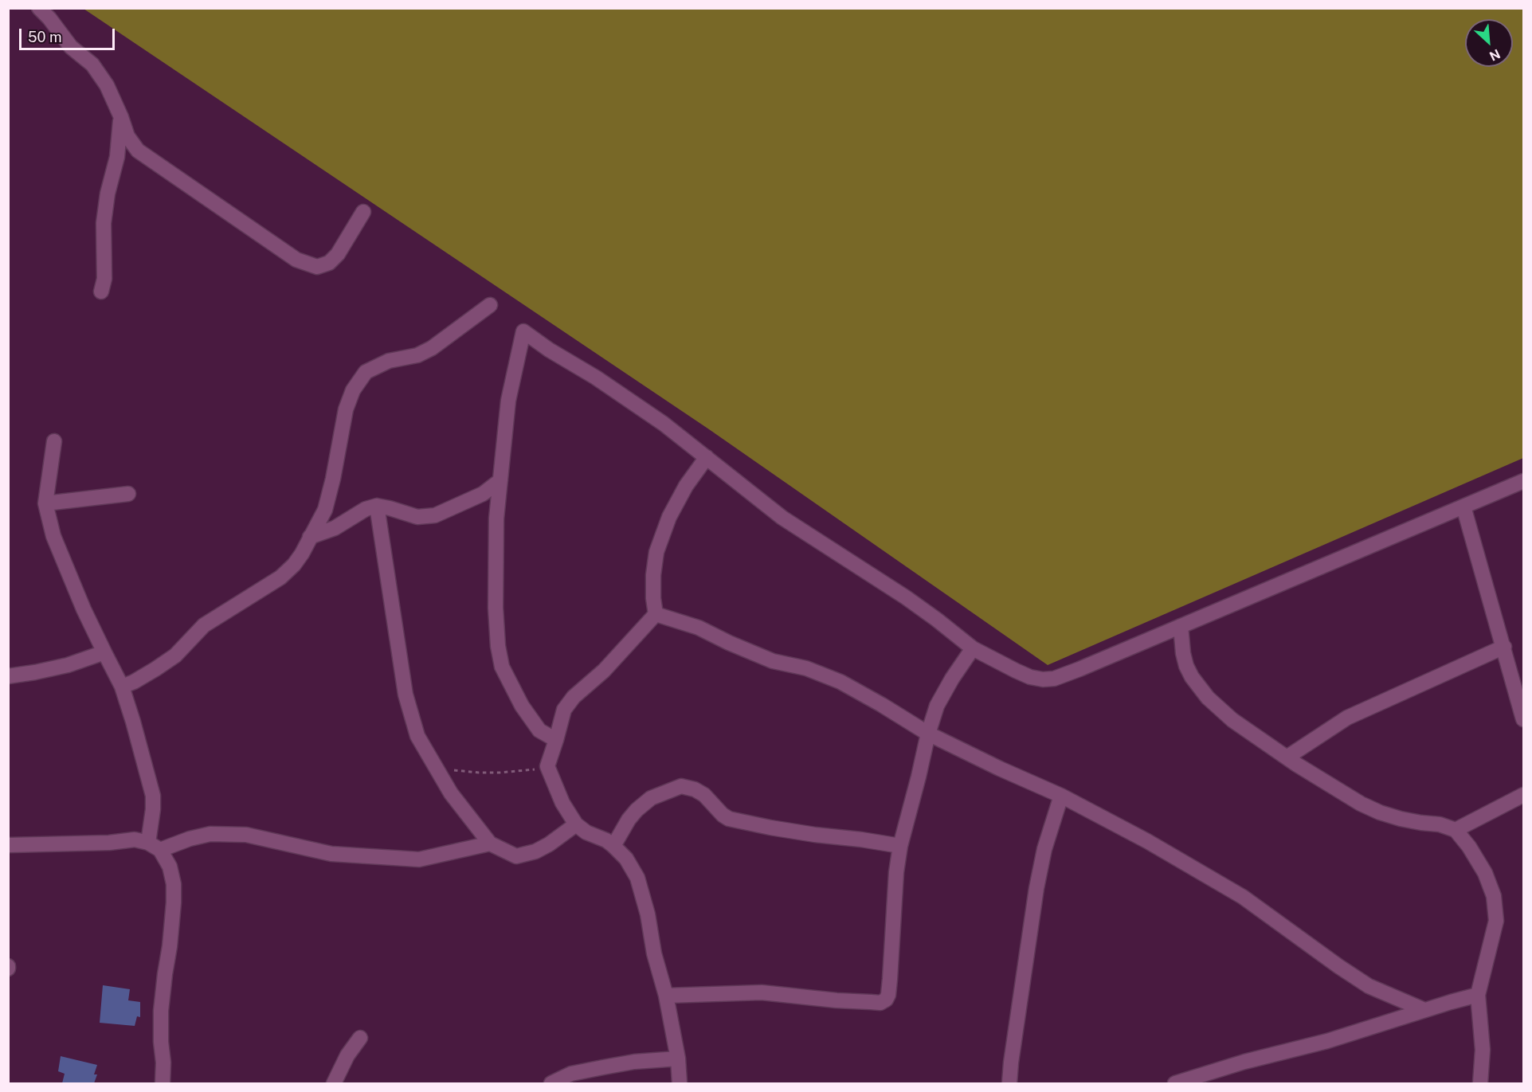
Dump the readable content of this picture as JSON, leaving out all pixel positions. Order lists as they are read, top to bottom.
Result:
{
  "scale_bar": "50 m",
  "north": "bottom right"
}
